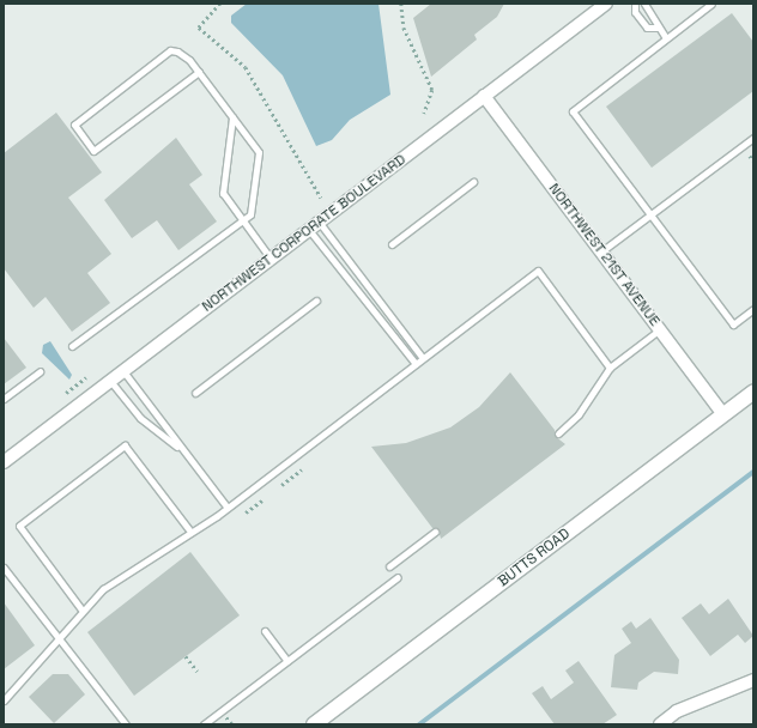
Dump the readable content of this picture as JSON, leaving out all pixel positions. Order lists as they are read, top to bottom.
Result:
{
  "streets": {
    "street": ["NORTHWEST CORPORATE BOULEVARD", "NORTHWEST 21ST AVENUE", "BUTTS ROAD"]
  },
  "crossings": [
    ["NORTHWEST CORPORATE BOULEVARD", "NORTHWEST 21ST AVENUE"],
    ["NORTHWEST 21ST AVENUE", "BUTTS ROAD"]
  ]
}
